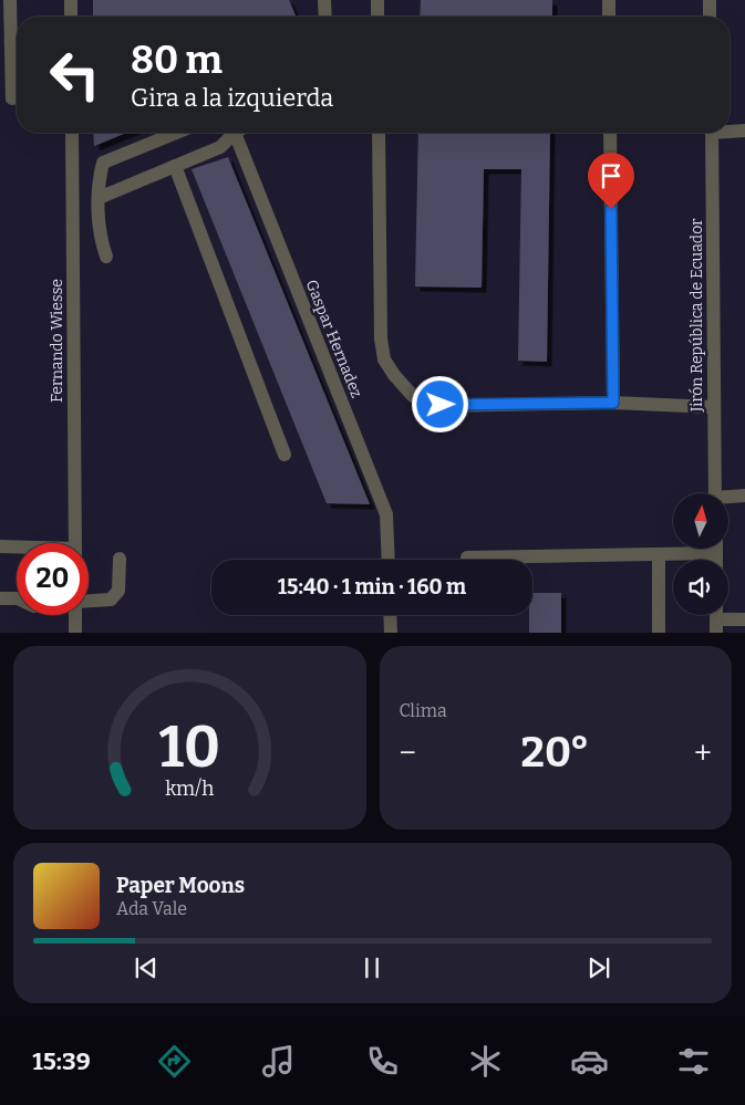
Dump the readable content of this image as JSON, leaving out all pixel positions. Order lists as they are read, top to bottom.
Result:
{
  "streets": {
    "street": ["Jirón República de Ecuador", "Gaspar Hernadez", "Fernando Wiesse"]
  },
  "north": "top",
  "page": {
    "turn": ["80 m", "Gira a la izquierda"],
    "limit": "20",
    "trip": "15:40 · 1 min · 160 m",
    "tile": "Clima",
    "heat": ["−", "20°", "+"],
    "song": ["Paper Moons", "Ada Vale"],
    "tabs": "15:39",
    "gauge": ["10", "km/h"]
  }
}
